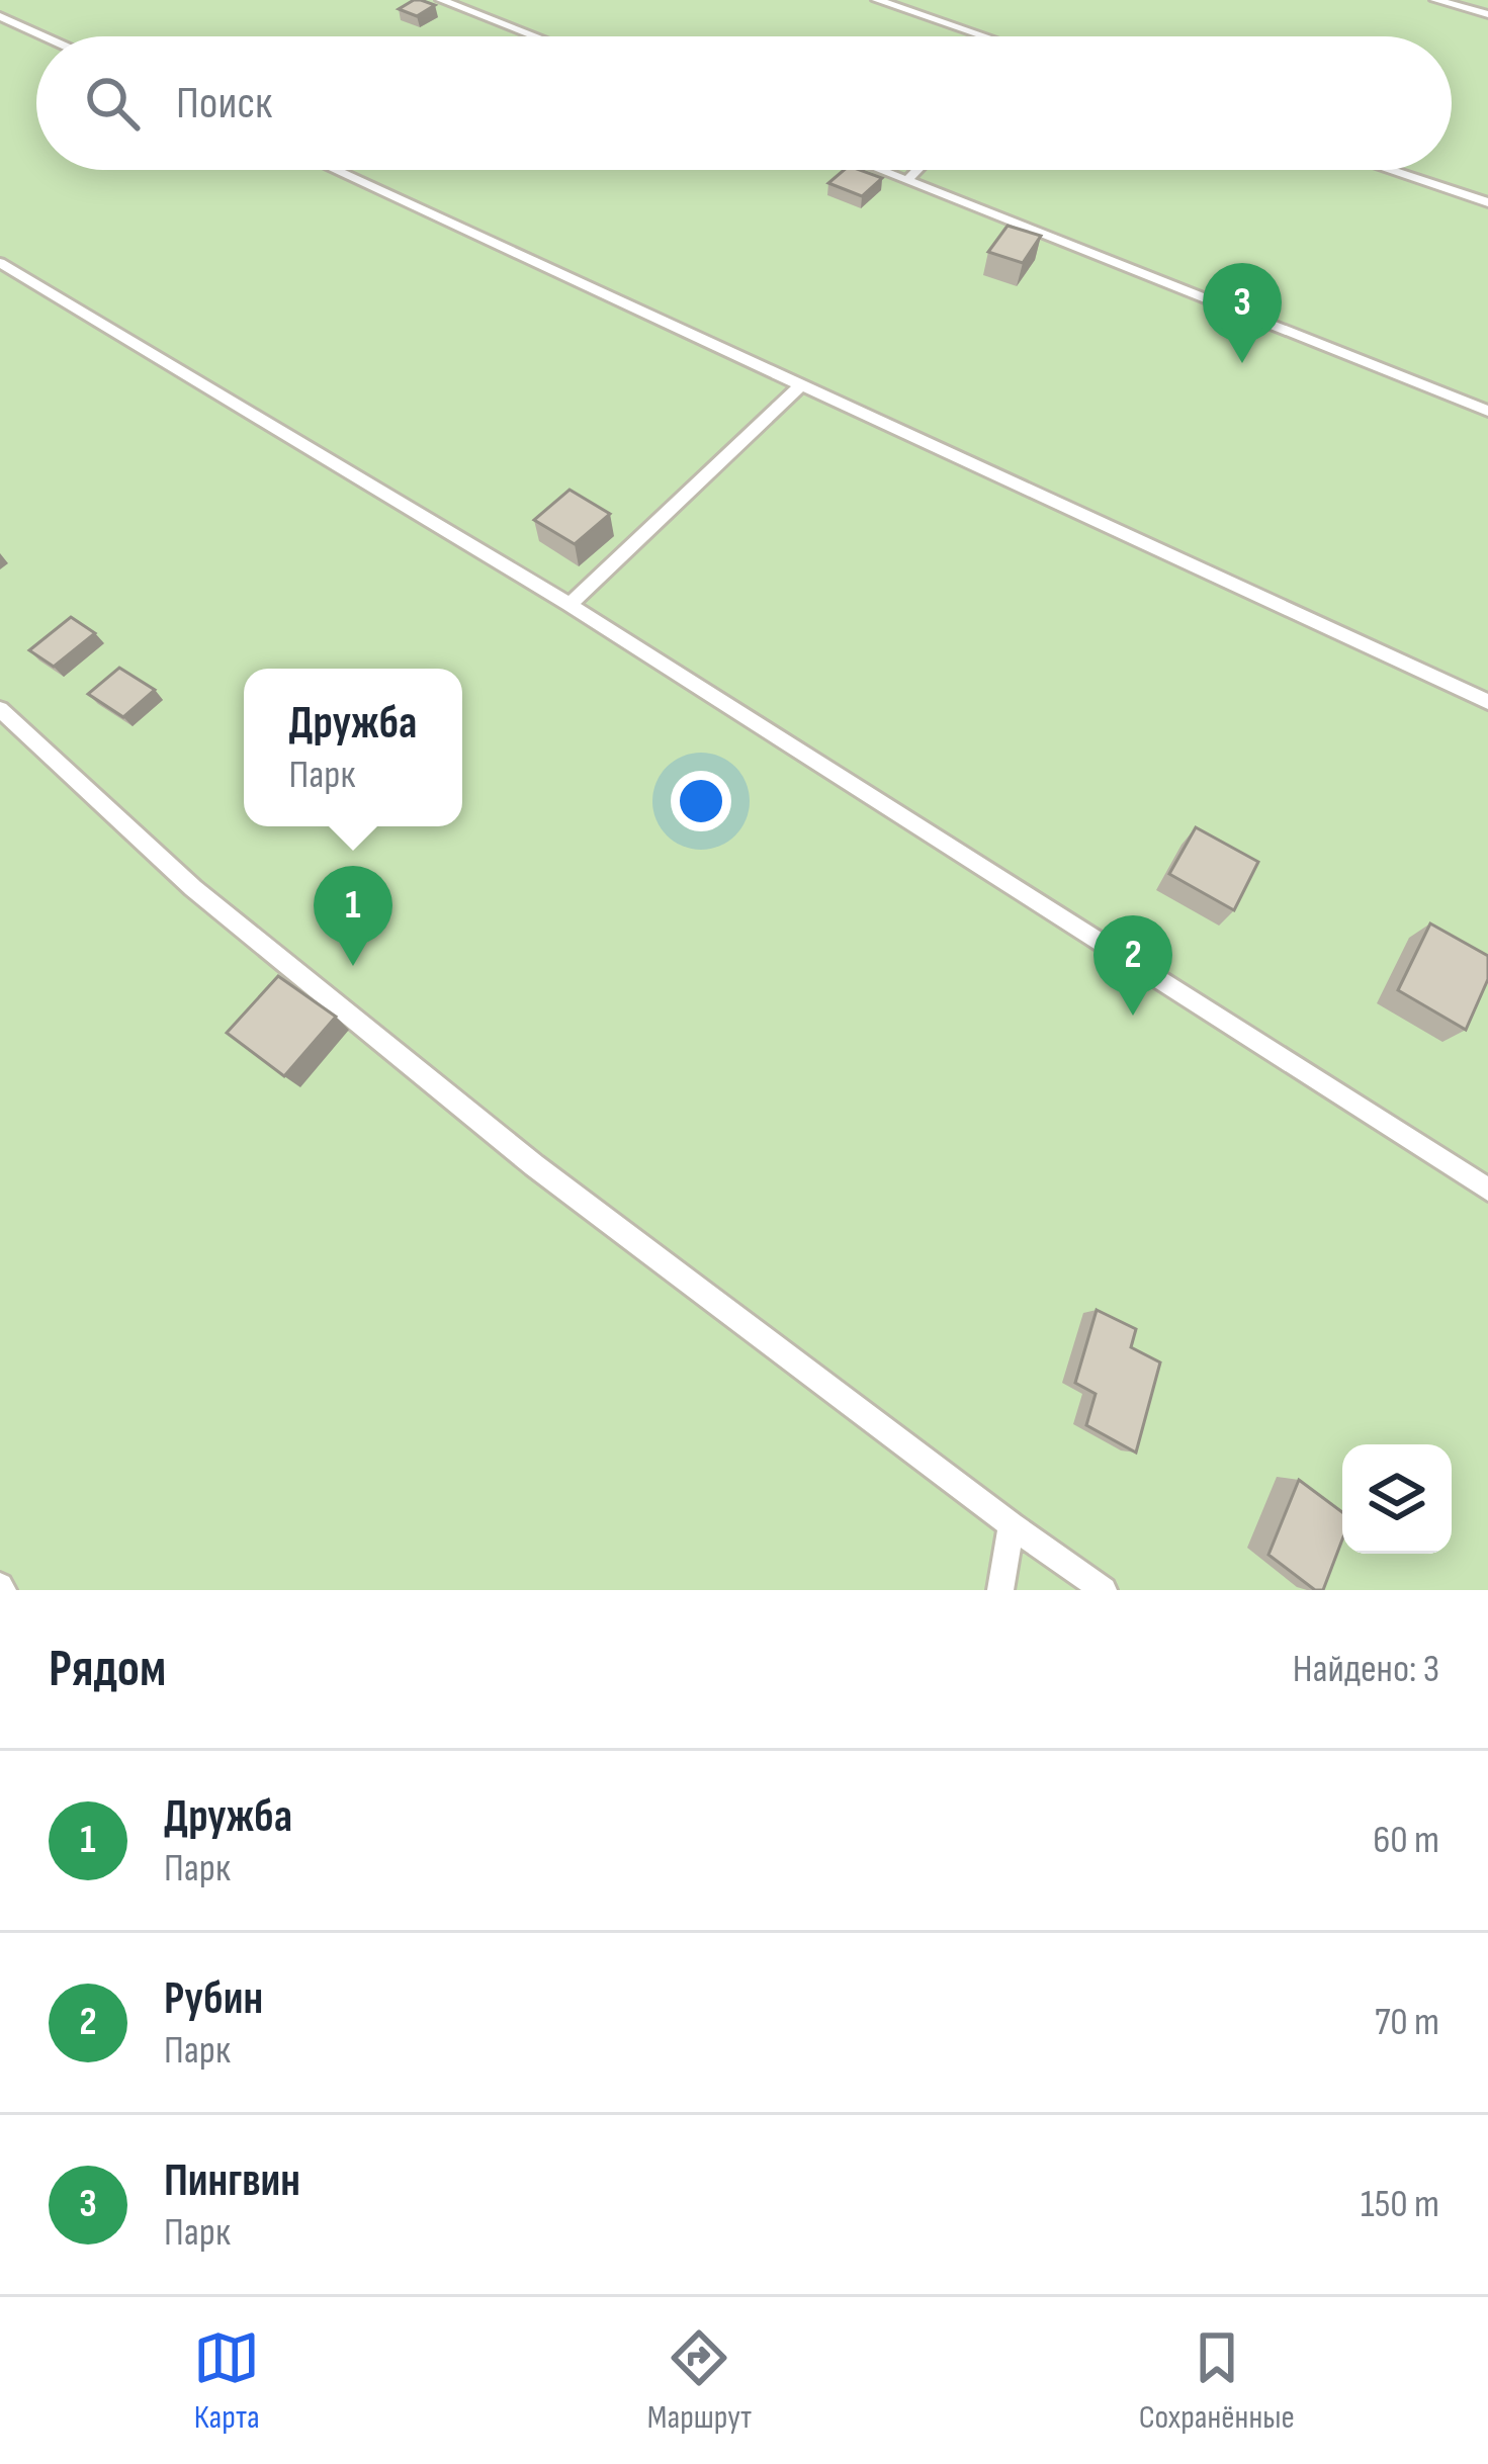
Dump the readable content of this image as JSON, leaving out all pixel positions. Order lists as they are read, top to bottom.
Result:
{
  "page": {
    "search": "Поиск",
    "pins": ["3", "1", "2"],
    "popup": ["Дружба", "Парк"],
    "heading": ["Рядом", "Найдено: 3"],
    "list": [
      {
        "mark": "1",
        "name": "Дружба",
        "note": "Парк",
        "value": "60 m"
      },
      {
        "mark": "2",
        "name": "Рубин",
        "note": "Парк",
        "value": "70 m"
      },
      {
        "mark": "3",
        "name": "Пингвин",
        "note": "Парк",
        "value": "150 m"
      }
    ],
    "nav": ["Карта", "Маршрут", "Сохранённые"]
  }
}
